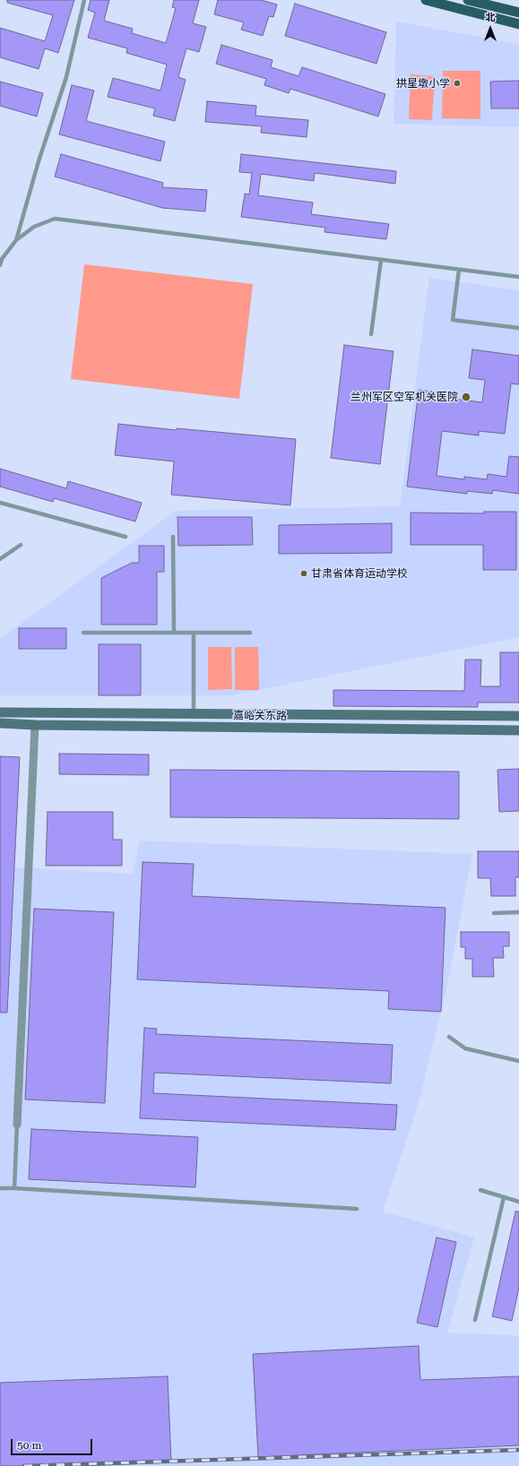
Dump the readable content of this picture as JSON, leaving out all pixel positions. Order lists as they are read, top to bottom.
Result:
{
  "streets": {
    "main road": ["嘉峪关东路"]
  },
  "places": ["拱星墩小学", "兰州军区空军机关医院", "甘肃省体育运动学校"],
  "scale_bar": "50 m",
  "north": "top"
}
